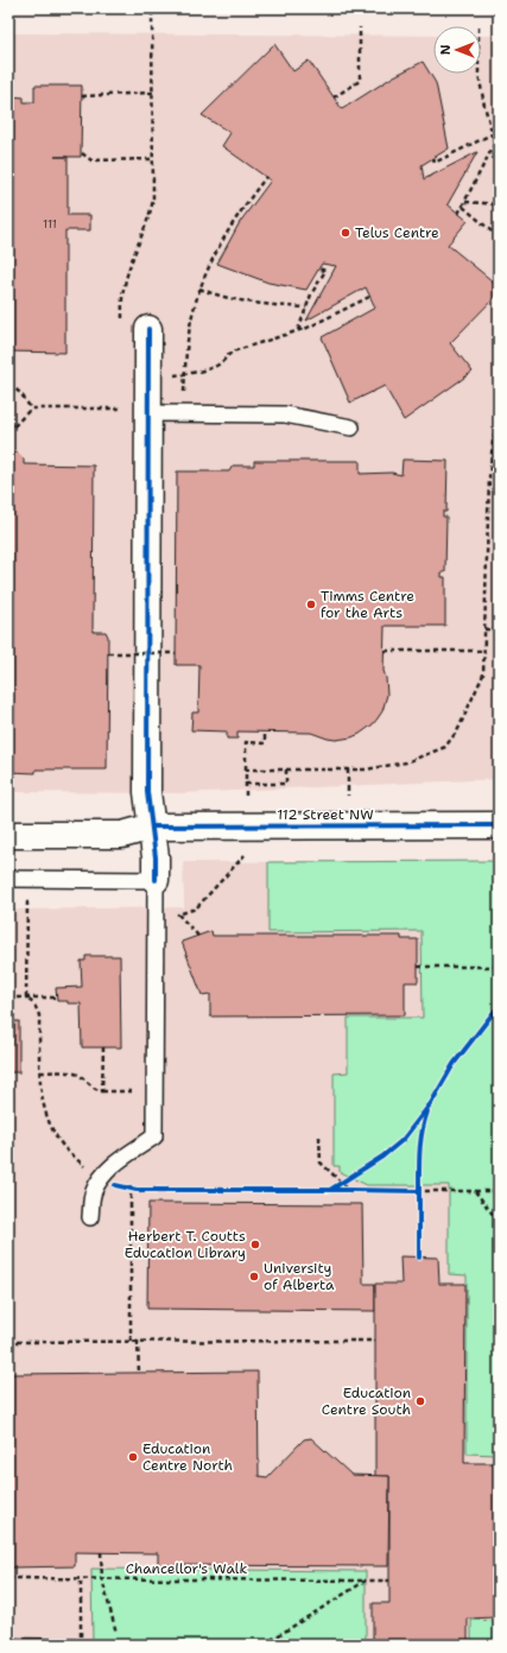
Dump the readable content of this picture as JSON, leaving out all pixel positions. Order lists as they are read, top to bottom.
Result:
{
  "streets": {
    "street": ["112 Street NW"],
    "path": ["Chancellor's Walk"]
  },
  "places": [
    "Telus Centre",
    "Timms Centre for the Arts",
    "Herbert T. Coutts Education Library",
    "University of Alberta",
    "Education Centre South",
    "Education Centre North"
  ],
  "house_numbers": ["111"],
  "north": "left"
}
